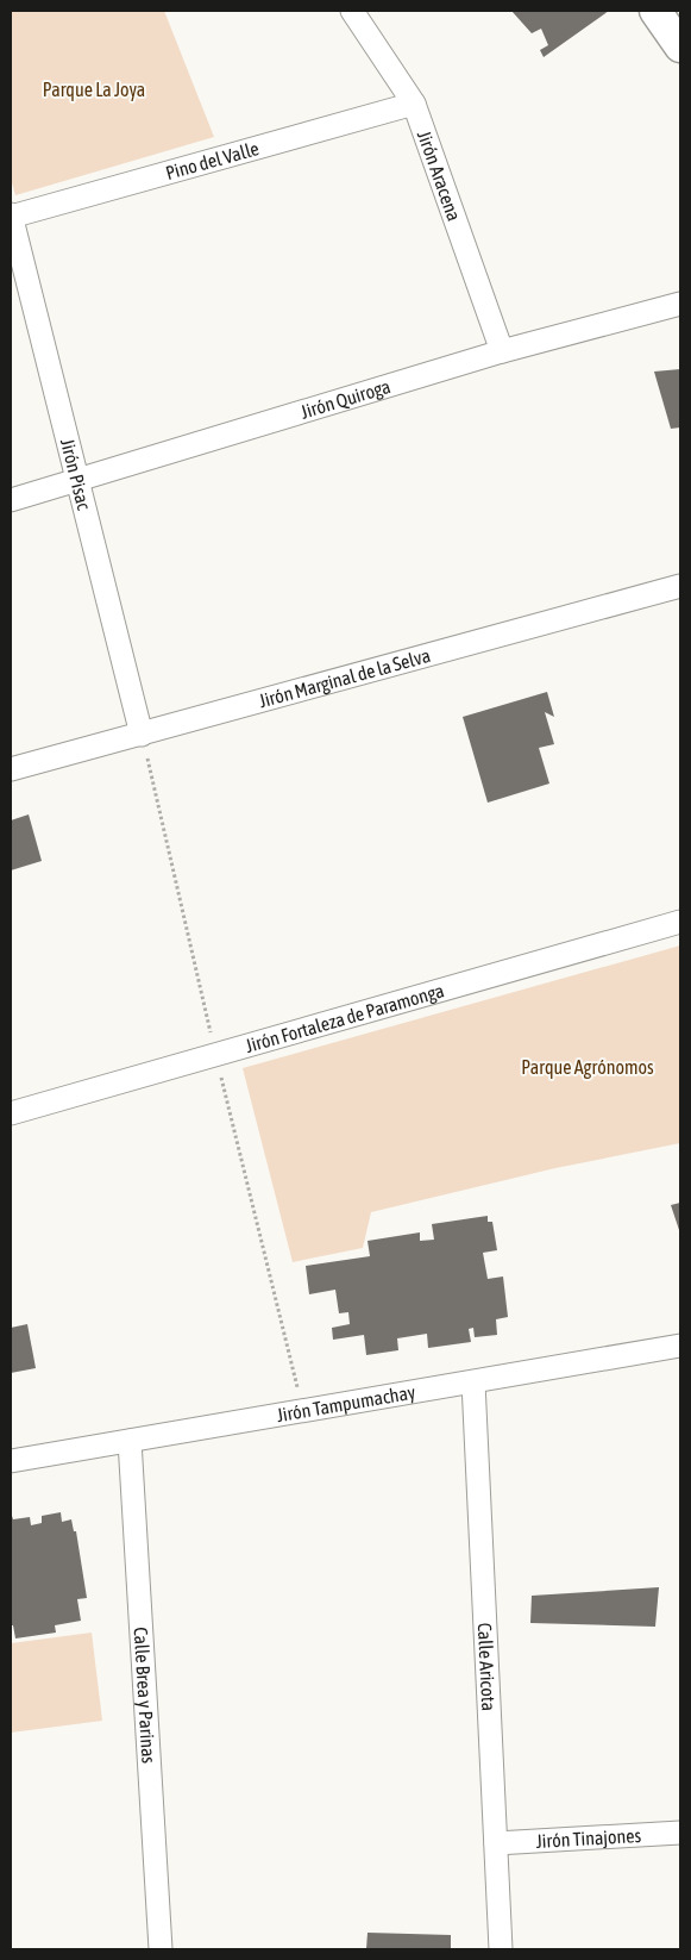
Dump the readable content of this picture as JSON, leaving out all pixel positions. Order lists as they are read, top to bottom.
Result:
{
  "streets": {
    "street": [
      "Pino del Valle",
      "Jirón Aracena",
      "Jirón Quiroga",
      "Jirón Pisac",
      "Jirón Marginal de la Selva",
      "Jirón Fortaleza de Paramonga",
      "Jirón Tampumachay",
      "Calle Aricota",
      "Calle Brea y Parinas",
      "Jirón Tinajones"
    ]
  },
  "crossings": [
    ["Pino del Valle", "Jirón Aracena"],
    ["Pino del Valle", "Jirón Pisac"],
    ["Jirón Aracena", "Jirón Quiroga"],
    ["Jirón Quiroga", "Jirón Pisac"],
    ["Jirón Pisac", "Jirón Marginal de la Selva"],
    ["Jirón Tampumachay", "Calle Aricota"],
    ["Jirón Tampumachay", "Calle Brea y Parinas"],
    ["Calle Aricota", "Jirón Tinajones"]
  ],
  "parks": ["Parque La Joya", "Parque Agrónomos"]
}
